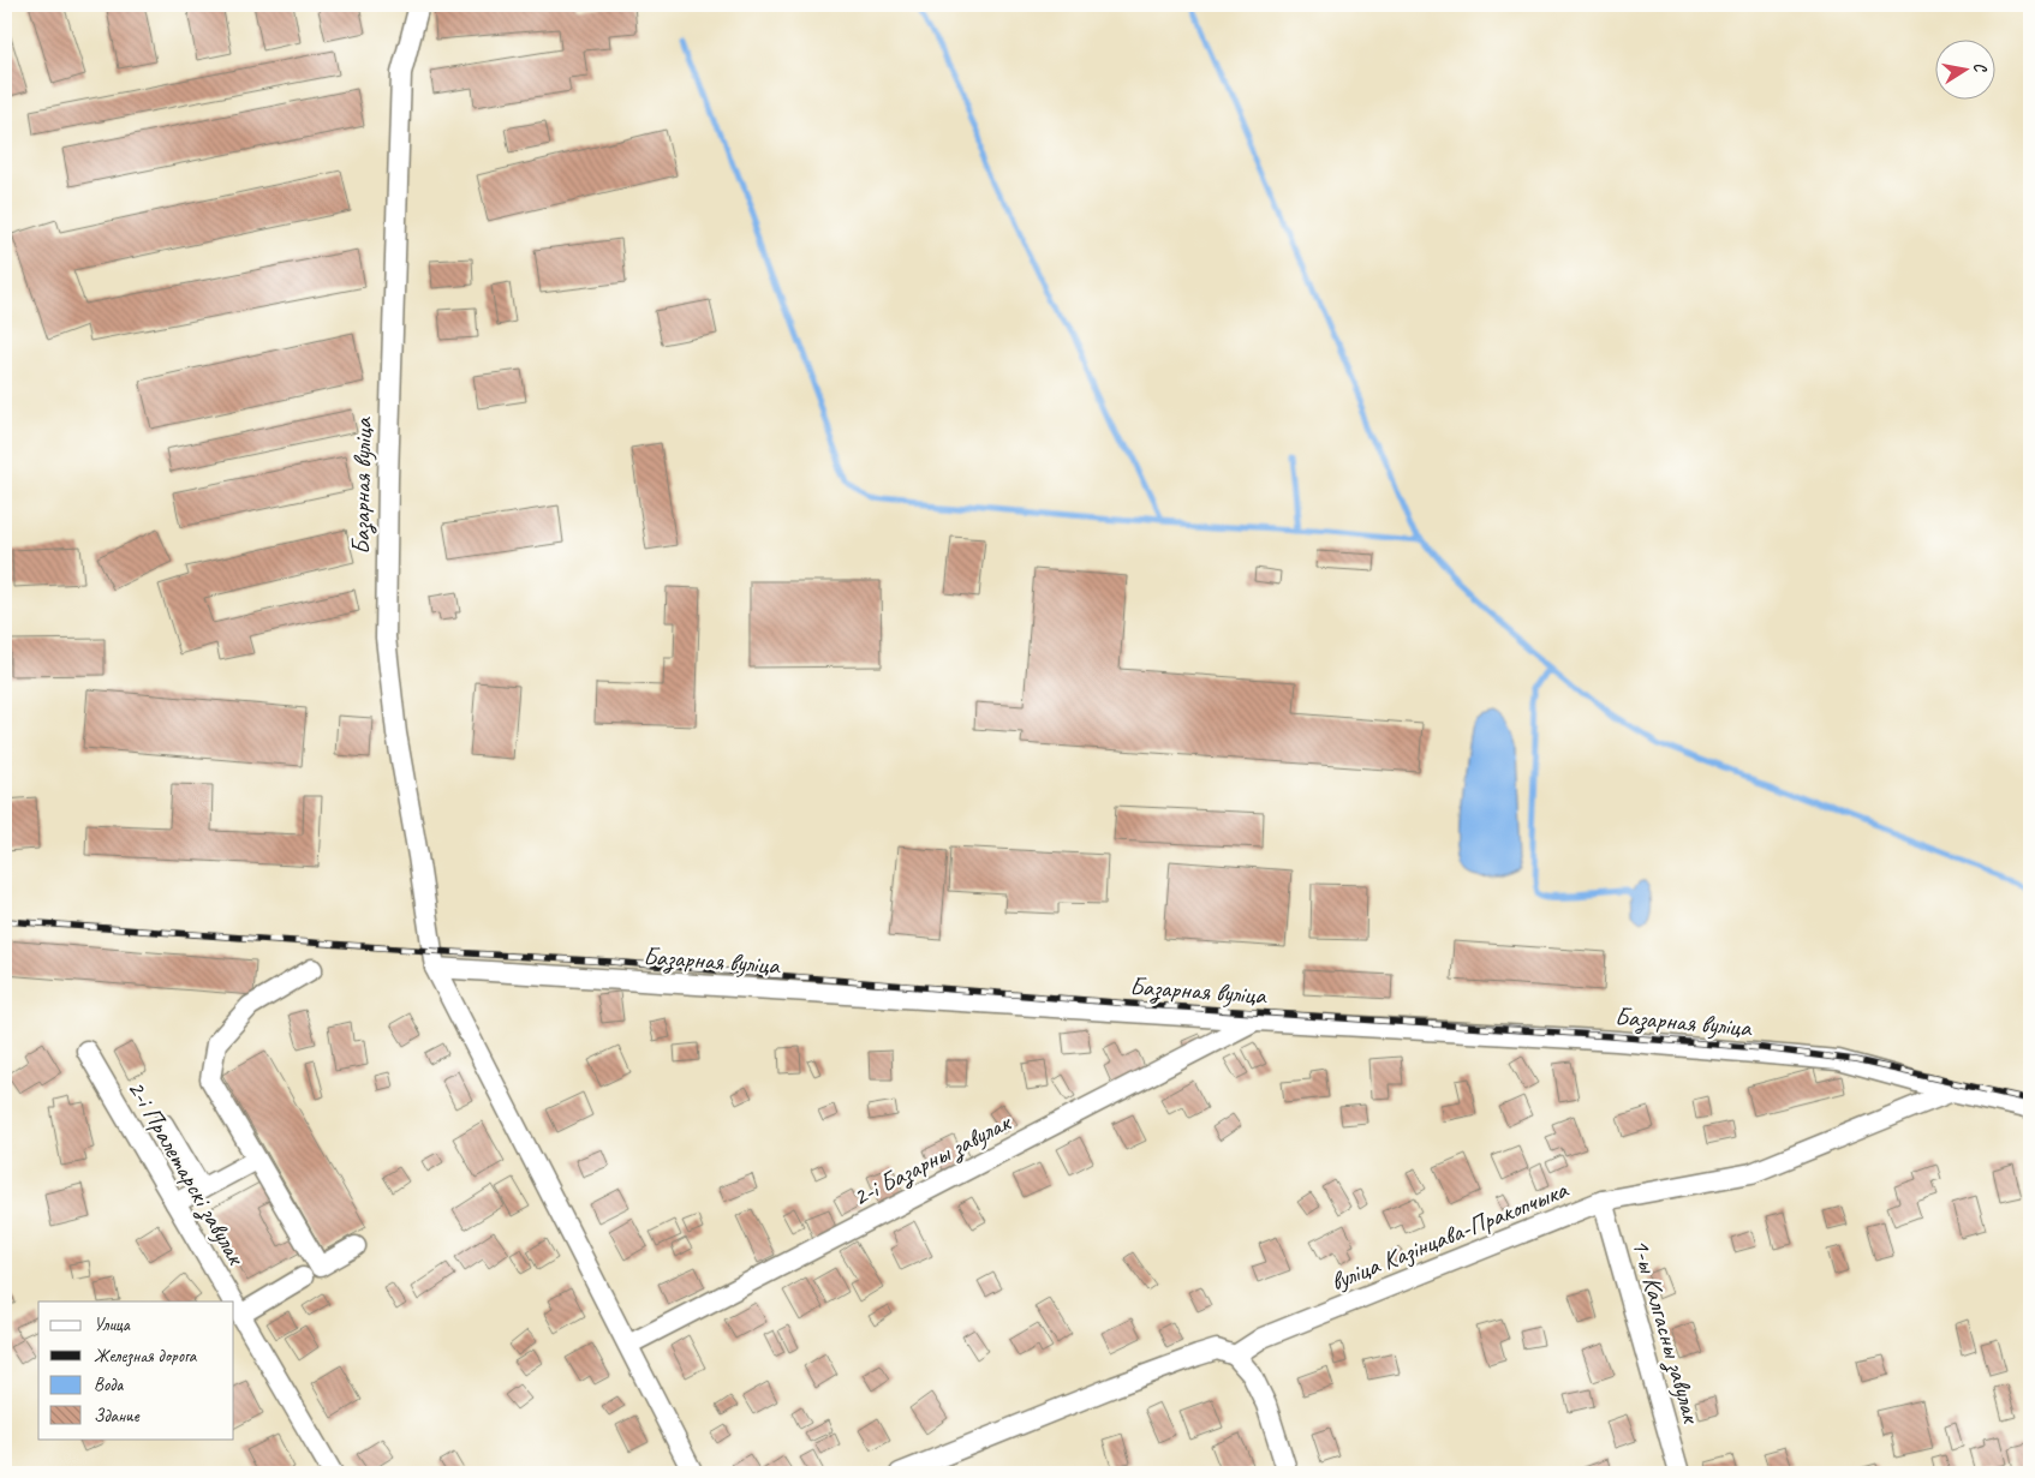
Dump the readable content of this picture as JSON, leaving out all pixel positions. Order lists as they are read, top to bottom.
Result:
{
  "streets": {
    "street": [
      "Базарная вуліца",
      "2-і Базарны завулак",
      "2-і Пралетарскі завулак",
      "вуліца Казінцава-Пракопчыка",
      "1-ы Калгасны завулак"
    ]
  },
  "crossings": [
    ["Базарная вуліца", "2-і Базарны завулак"],
    ["Базарная вуліца", "вуліца Казінцава-Пракопчыка"],
    ["вуліца Казінцава-Пракопчыка", "1-ы Калгасны завулак"]
  ],
  "legend": [
    "Улица",
    "Железная дорога",
    "Вода",
    "Здание"
  ],
  "north": "right"
}
